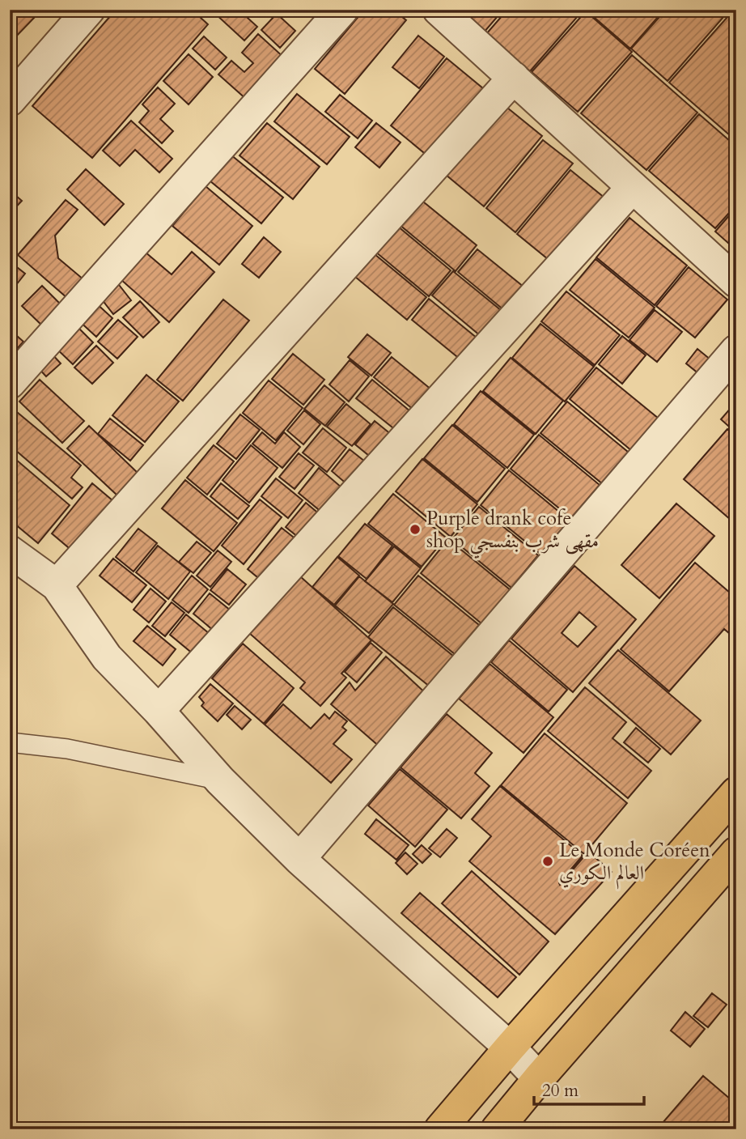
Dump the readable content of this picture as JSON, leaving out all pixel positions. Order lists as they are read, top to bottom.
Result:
{
  "places": ["Purple drank cofe shop مقهى شرب بنفسجي", "Le Monde Coréen العالم الكوري"],
  "scale_bar": "20 m"
}
